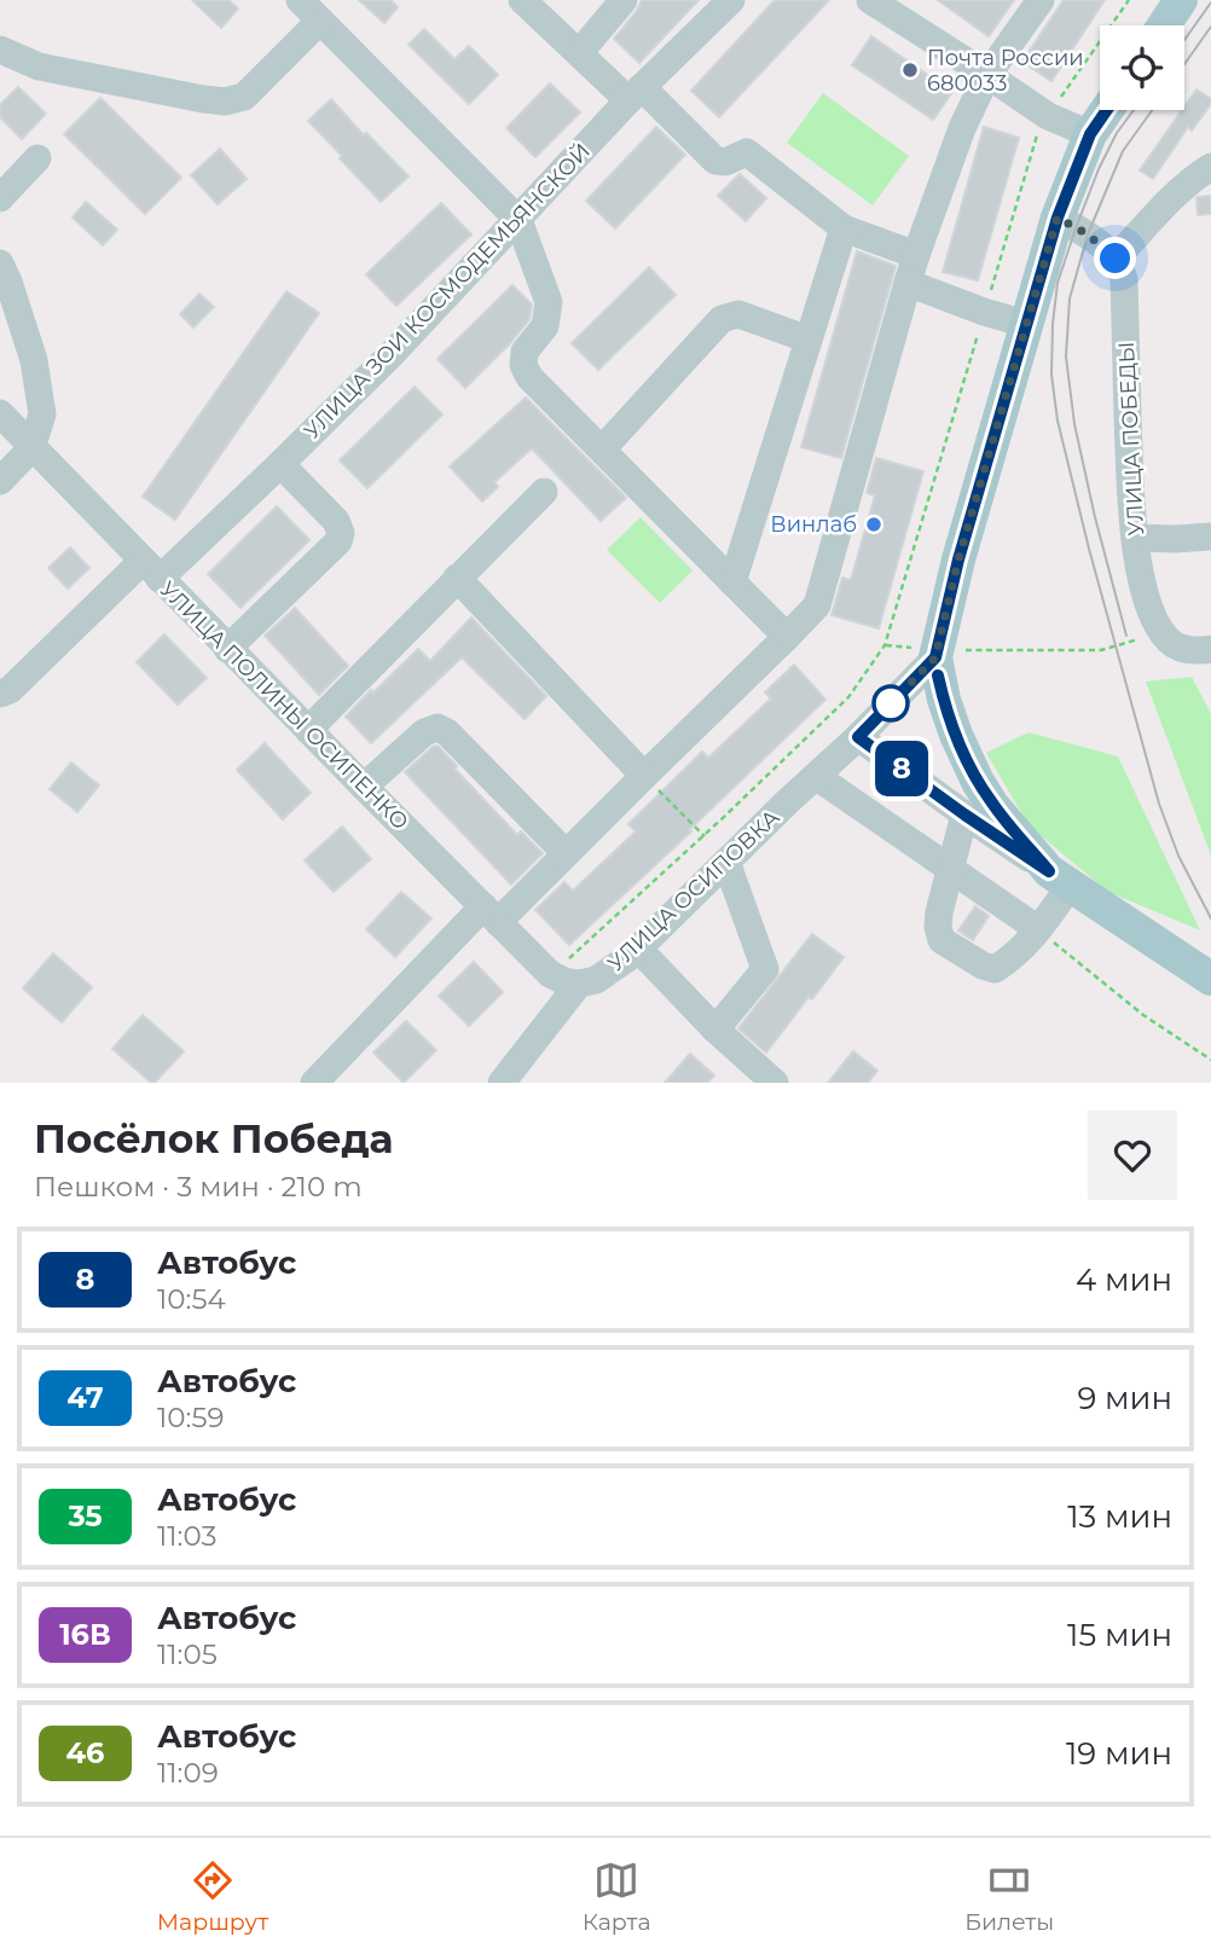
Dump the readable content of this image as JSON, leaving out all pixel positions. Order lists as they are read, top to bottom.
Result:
{
  "streets": {
    "street": [
      "УЛИЦА ЗОИ КОСМОДЕМЬЯНСКОЙ",
      "УЛИЦА ПОБЕДЫ",
      "УЛИЦА ПОЛИНЫ ОСИПЕНКО",
      "УЛИЦА ОСИПОВКА"
    ]
  },
  "crossings": [
    ["УЛИЦА ЗОИ КОСМОДЕМЬЯНСКОЙ", "УЛИЦА ПОЛИНЫ ОСИПЕНКО"],
    ["УЛИЦА ПОЛИНЫ ОСИПЕНКО", "УЛИЦА ОСИПОВКА"]
  ],
  "places": ["Почта России 680033", "Винлаб"],
  "lines": ["bus line 8"],
  "page": {
    "on_map": "8",
    "heading": ["Посёлок Победа", "Пешком · 3 мин · 210 m"],
    "list": [
      {
        "mark": "8",
        "name": "Автобус",
        "note": "10:54",
        "value": "4 мин"
      },
      {
        "mark": "47",
        "name": "Автобус",
        "note": "10:59",
        "value": "9 мин"
      },
      {
        "mark": "35",
        "name": "Автобус",
        "note": "11:03",
        "value": "13 мин"
      },
      {
        "mark": "16В",
        "name": "Автобус",
        "note": "11:05",
        "value": "15 мин"
      },
      {
        "mark": "46",
        "name": "Автобус",
        "note": "11:09",
        "value": "19 мин"
      }
    ],
    "tabs": ["Маршрут", "Карта", "Билеты"]
  }
}
